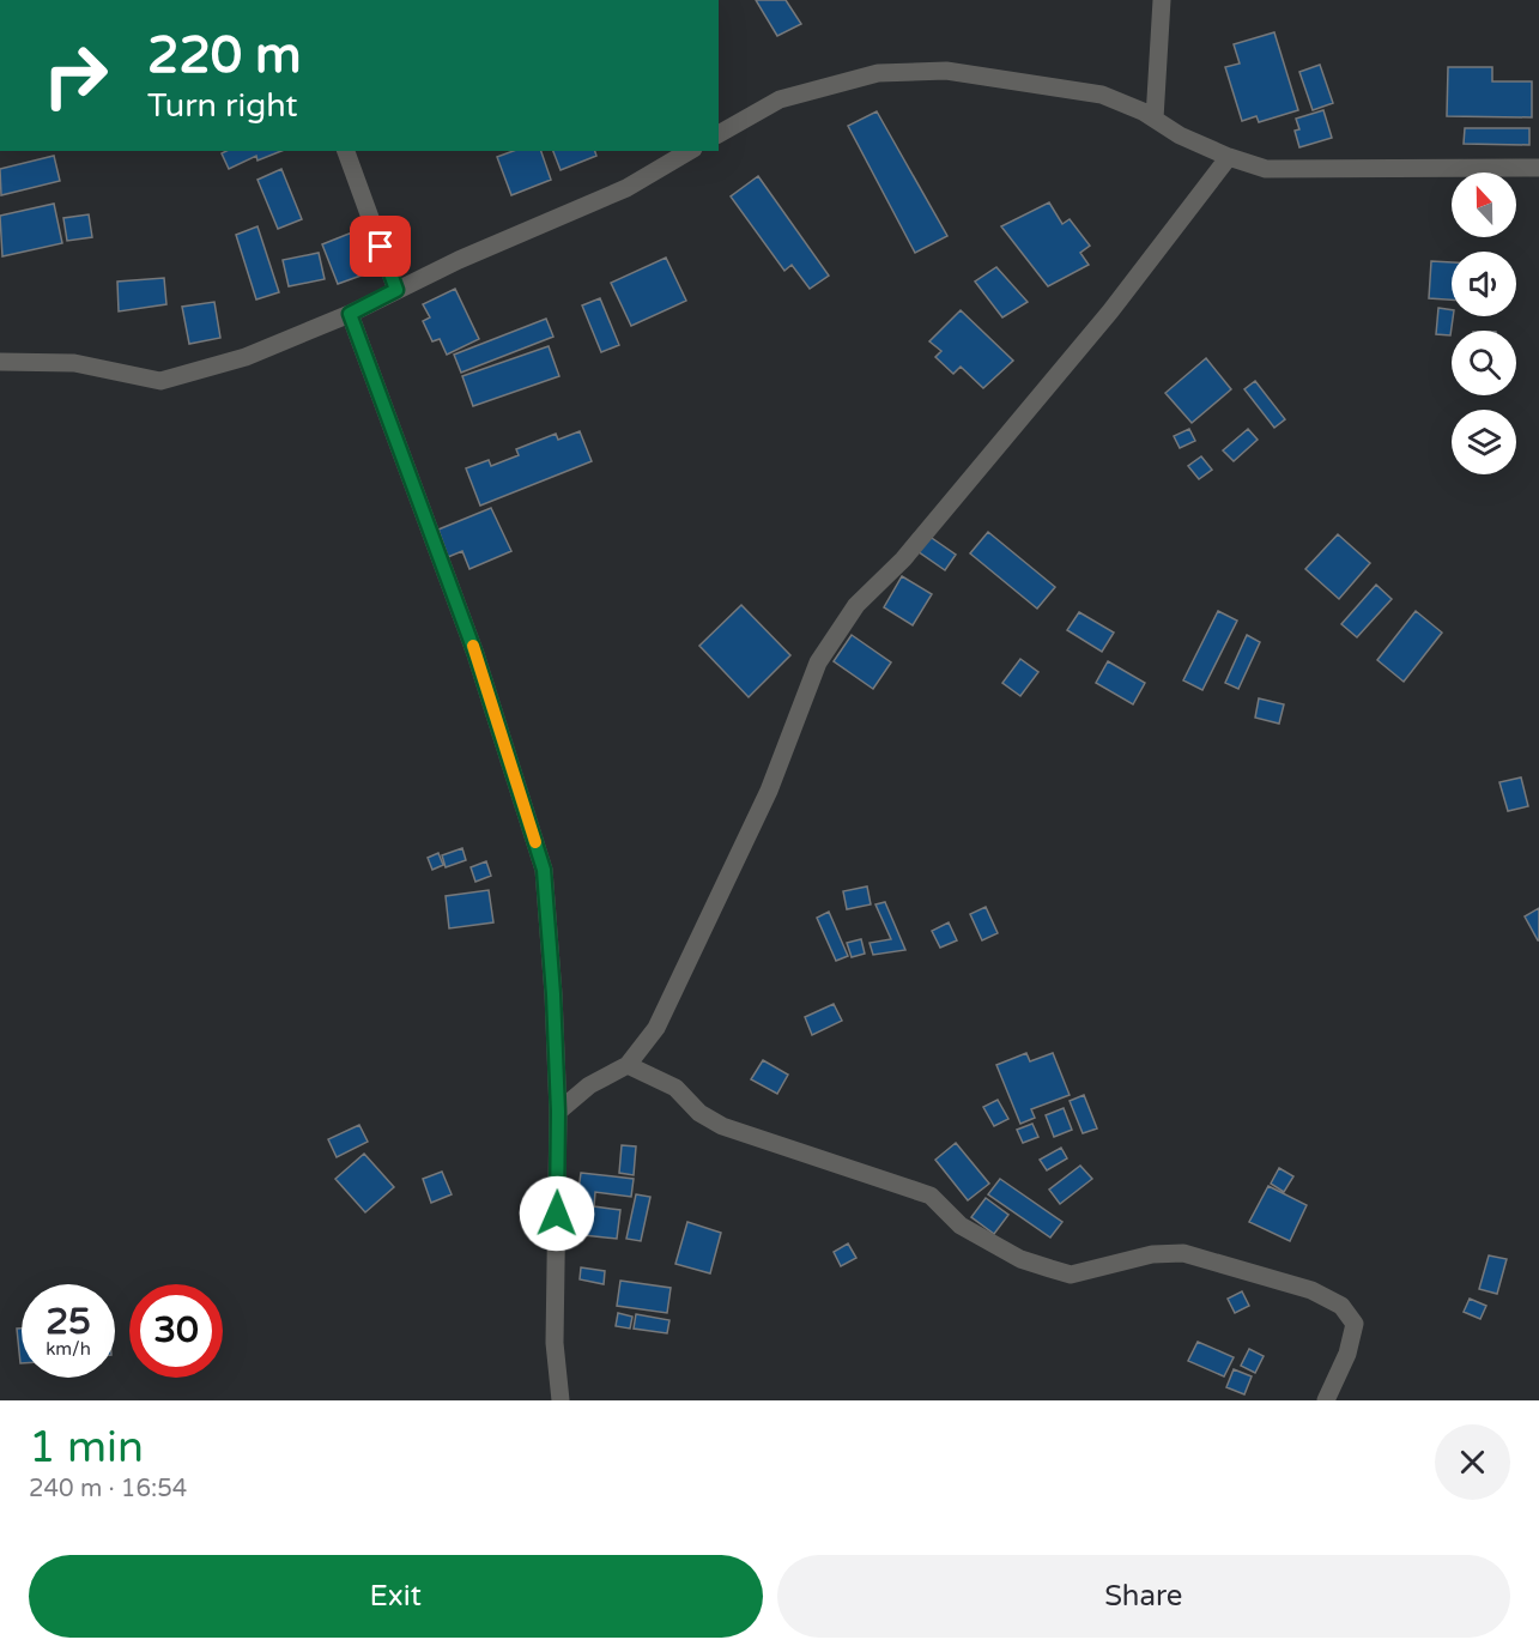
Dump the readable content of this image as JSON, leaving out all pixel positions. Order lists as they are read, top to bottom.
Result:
{
  "north": "top",
  "page": {
    "turn": ["220 m", "Turn right"],
    "speed": "25 km/h",
    "limit": "30",
    "heading": ["1 min", "240 m · 16:54"],
    "buttons": ["Exit", "Share"]
  }
}
